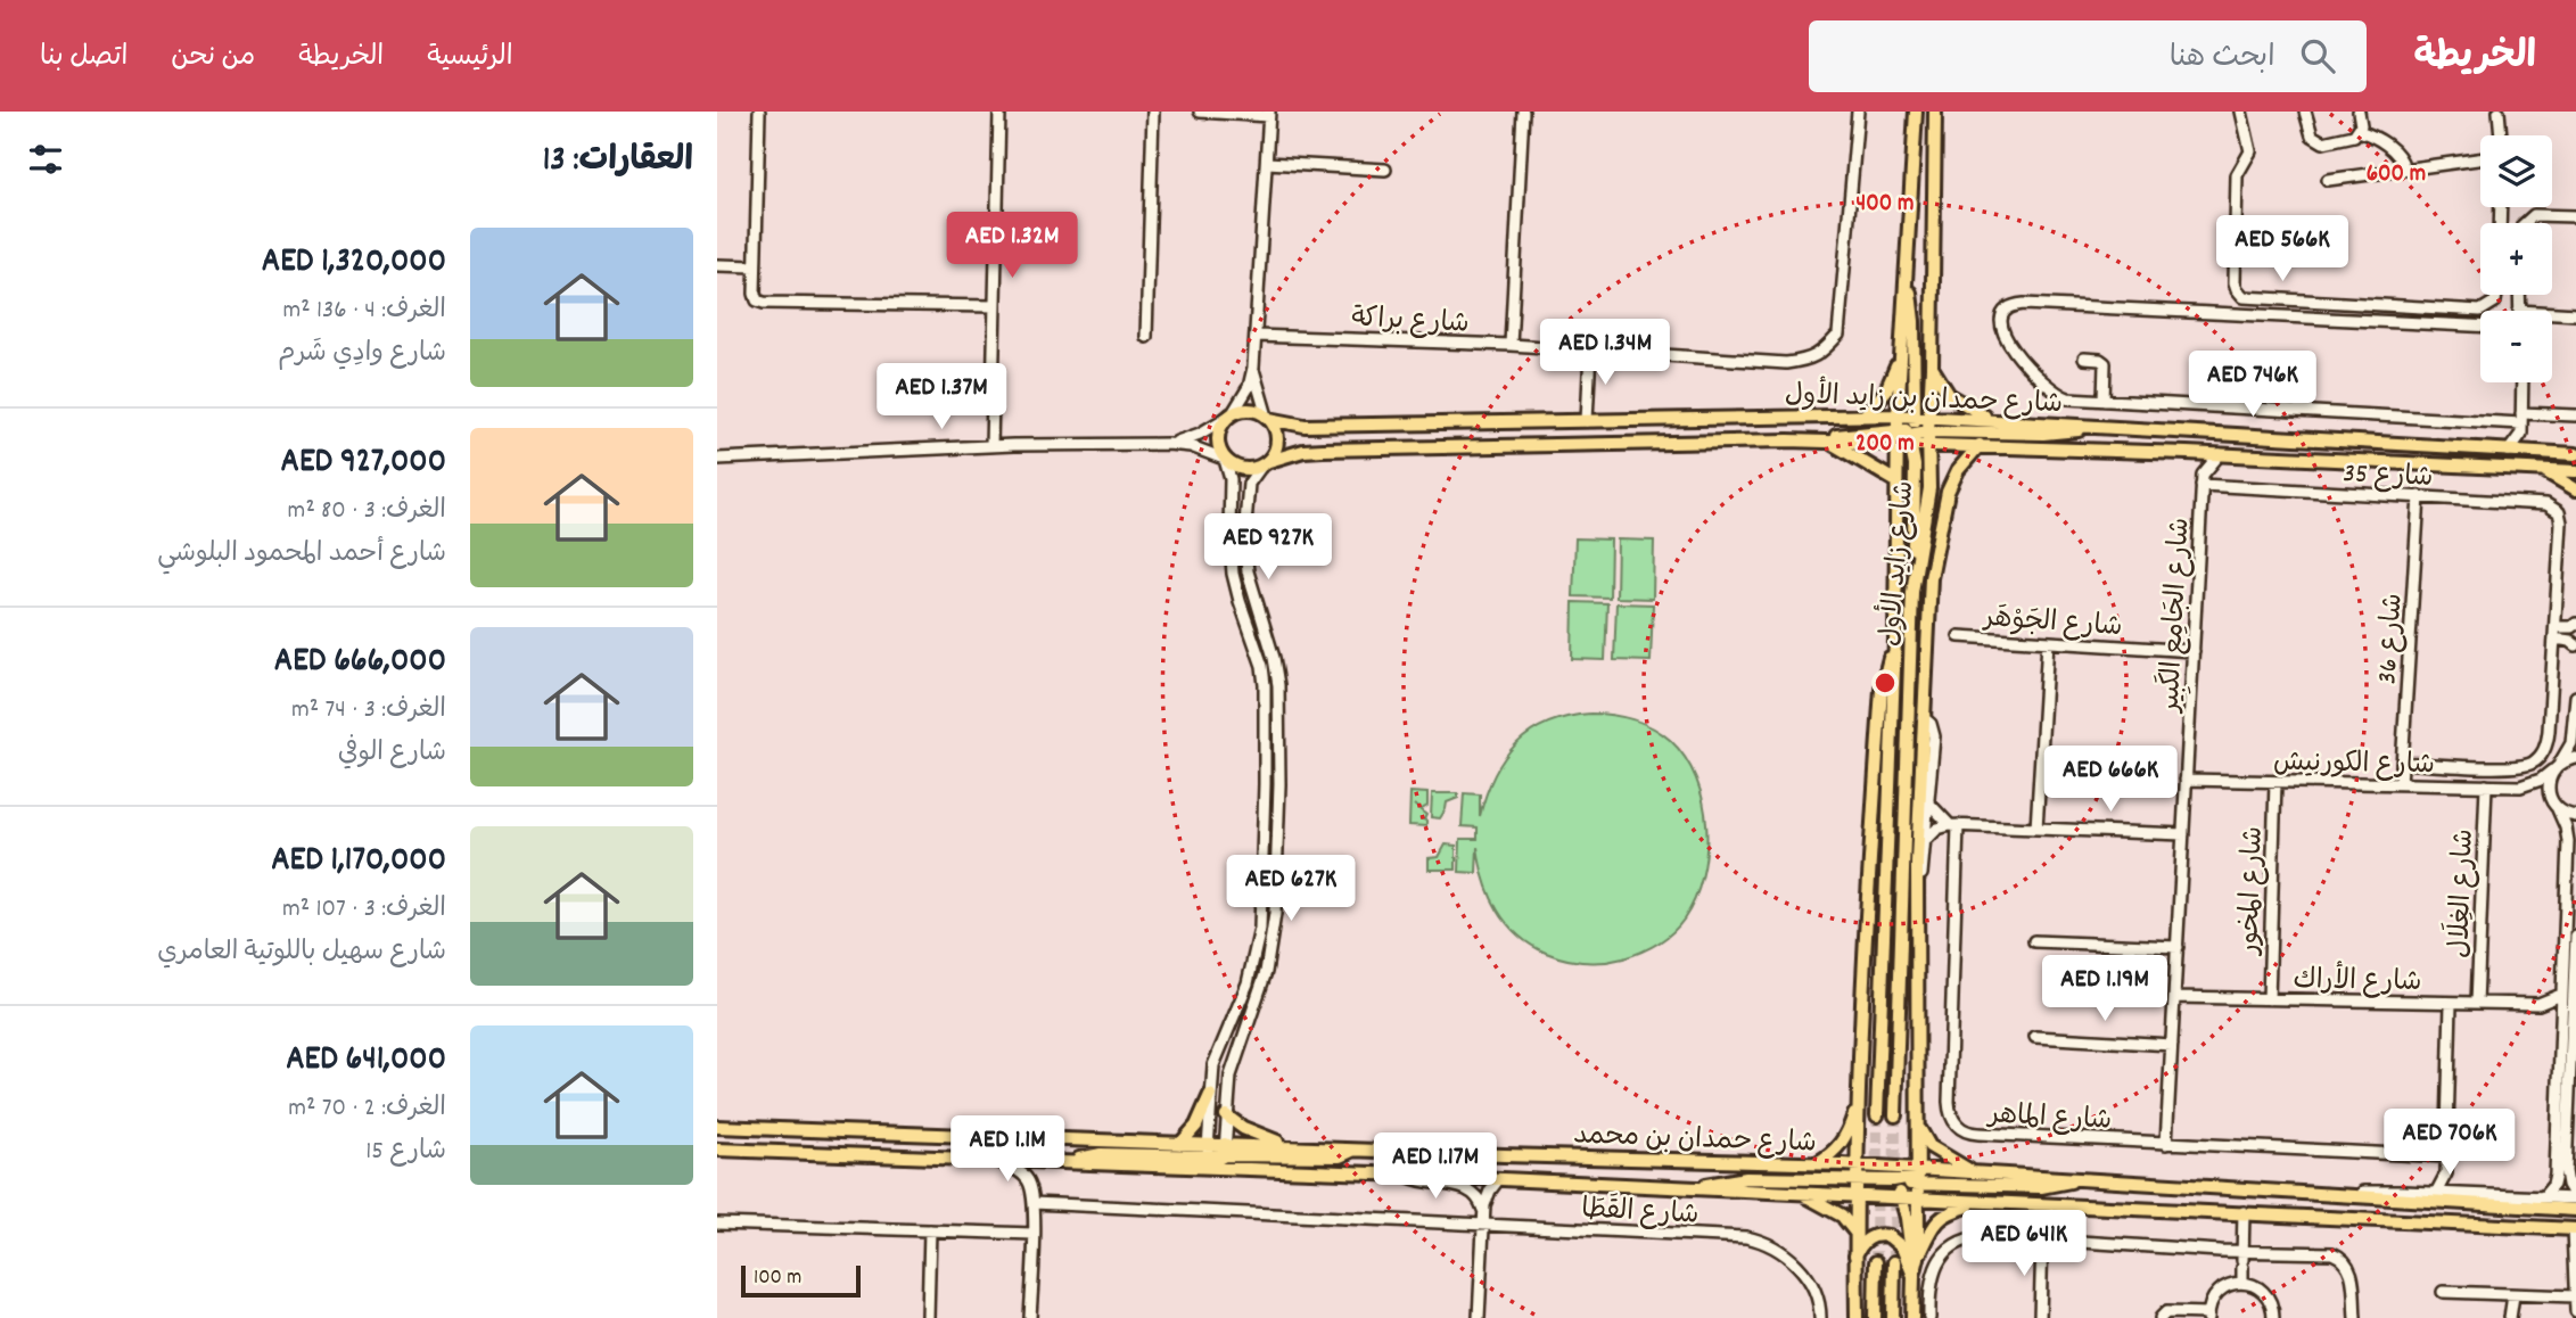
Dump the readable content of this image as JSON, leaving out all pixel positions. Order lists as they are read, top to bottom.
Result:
{
  "streets": {
    "main road": ["شارع حمدان بن زايد الأول", "شارع زايد الأول", "شارع حمدان بن محمد"],
    "street": [
      "شارع براكة",
      "شارع 35",
      "شارع الجَامِع الكَبِير",
      "شارع الجَوْهَر",
      "شارع 36",
      "شارع الكورنيش",
      "شارع المخور",
      "شارع الغِلَال",
      "شارع الأراك",
      "شارع الماهر",
      "شارع القَطَا"
    ]
  },
  "crossings": [
    ["شارع حمدان بن زايد الأول", "شارع زايد الأول"],
    ["شارع 35", "شارع الجَامِع الكَبِير"],
    ["شارع 35", "شارع 36"],
    ["شارع الجَامِع الكَبِير", "شارع الجَوْهَر"],
    ["شارع الجَامِع الكَبِير", "شارع الكورنيش"],
    ["شارع الجَامِع الكَبِير", "شارع الأراك"],
    ["شارع الجَامِع الكَبِير", "شارع الماهر"],
    ["شارع 36", "شارع الكورنيش"],
    ["شارع الكورنيش", "شارع المخور"],
    ["شارع الكورنيش", "شارع الغِلَال"],
    ["شارع المخور", "شارع الأراك"],
    ["شارع الغِلَال", "شارع الأراك"]
  ],
  "scale_bar": "100 m",
  "page": {
    "header": "الخريطة",
    "search": "ابحث هنا",
    "nav": [
      "الرئيسية",
      "الخريطة",
      "من نحن",
      "اتصل بنا"
    ],
    "heading": "العقارات: 13",
    "map_buttons": ["+", "−"],
    "list": [
      {
        "name": "AED 1,320,000",
        "note": "الغرف: 4 · 136 m² · شارع وادِي شَرم"
      },
      {
        "name": "AED 927,000",
        "note": "الغرف: 3 · 80 m² · شارع أحمد المحمود البلوشي"
      },
      {
        "name": "AED 666,000",
        "note": "الغرف: 3 · 74 m² · شارع الوفي"
      },
      {
        "name": "AED 1,170,000",
        "note": "الغرف: 3 · 107 m² · شارع سهيل باللوتية العامري"
      },
      {
        "name": "AED 641,000",
        "note": "الغرف: 2 · 70 m² · شارع 15"
      }
    ],
    "price": [
      "AED 1.32M",
      "AED 566K",
      "AED 1.34M",
      "AED 746K",
      "AED 1.37M",
      "AED 927K",
      "AED 666K",
      "AED 627K",
      "AED 1.19M",
      "AED 706K",
      "AED 1.1M",
      "AED 1.17M",
      "AED 641K"
    ],
    "scale": "100 m"
  },
  "rings": ["600 m", "400 m", "200 m"]
}
